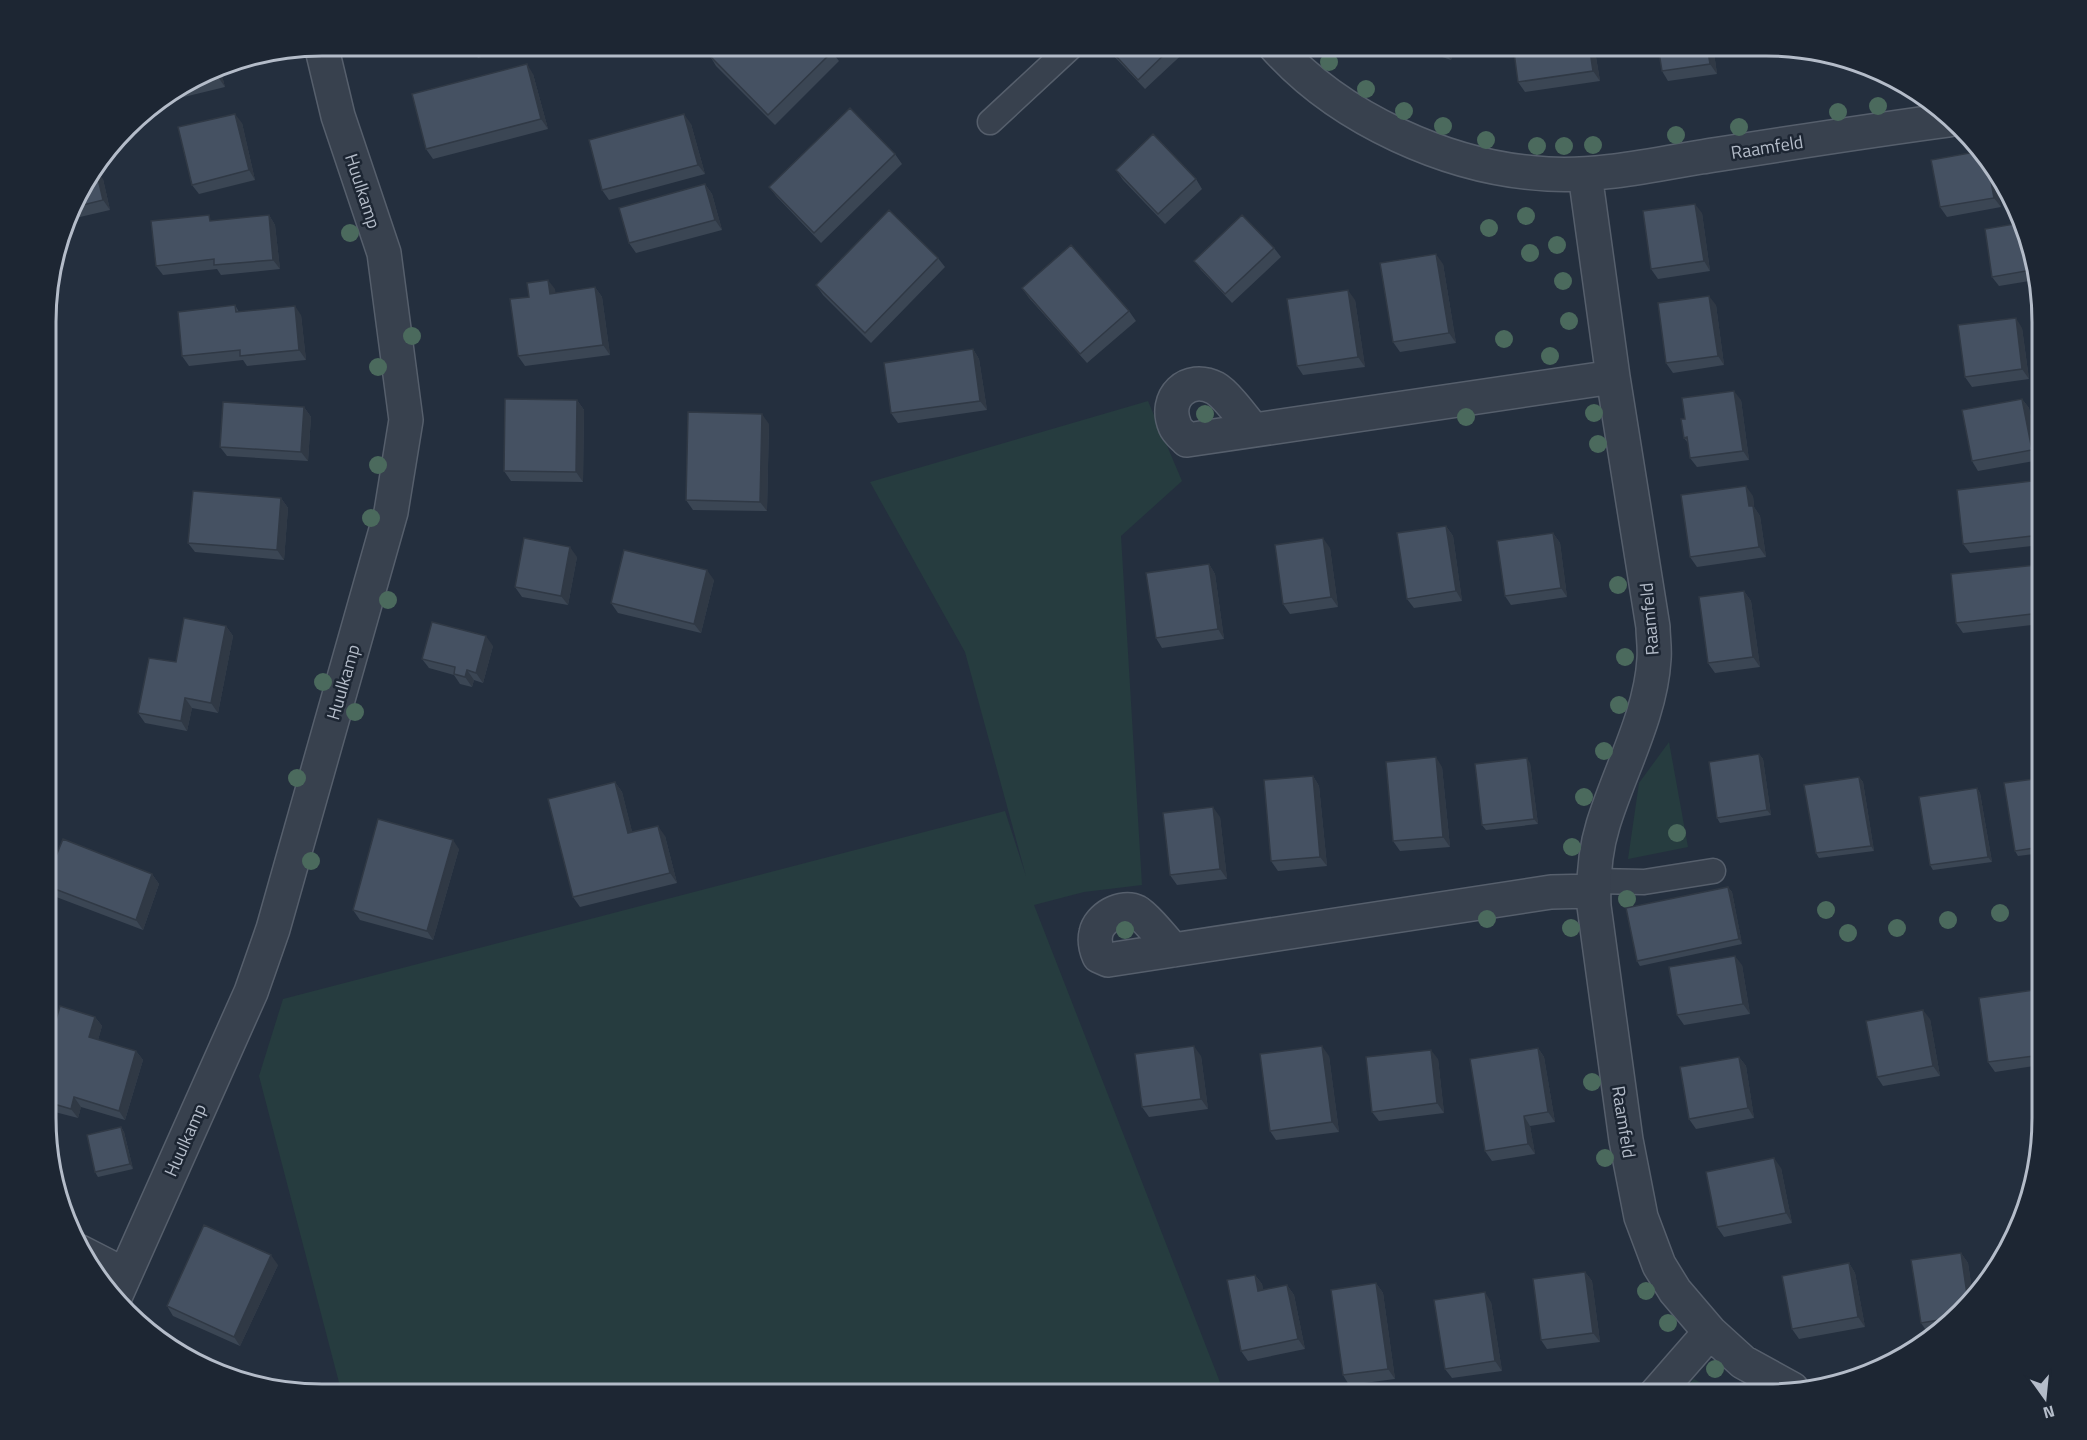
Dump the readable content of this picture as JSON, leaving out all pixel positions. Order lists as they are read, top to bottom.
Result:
{
  "streets": {
    "street": ["Raamfeld", "Huulkamp"]
  },
  "north": "bottom"
}
